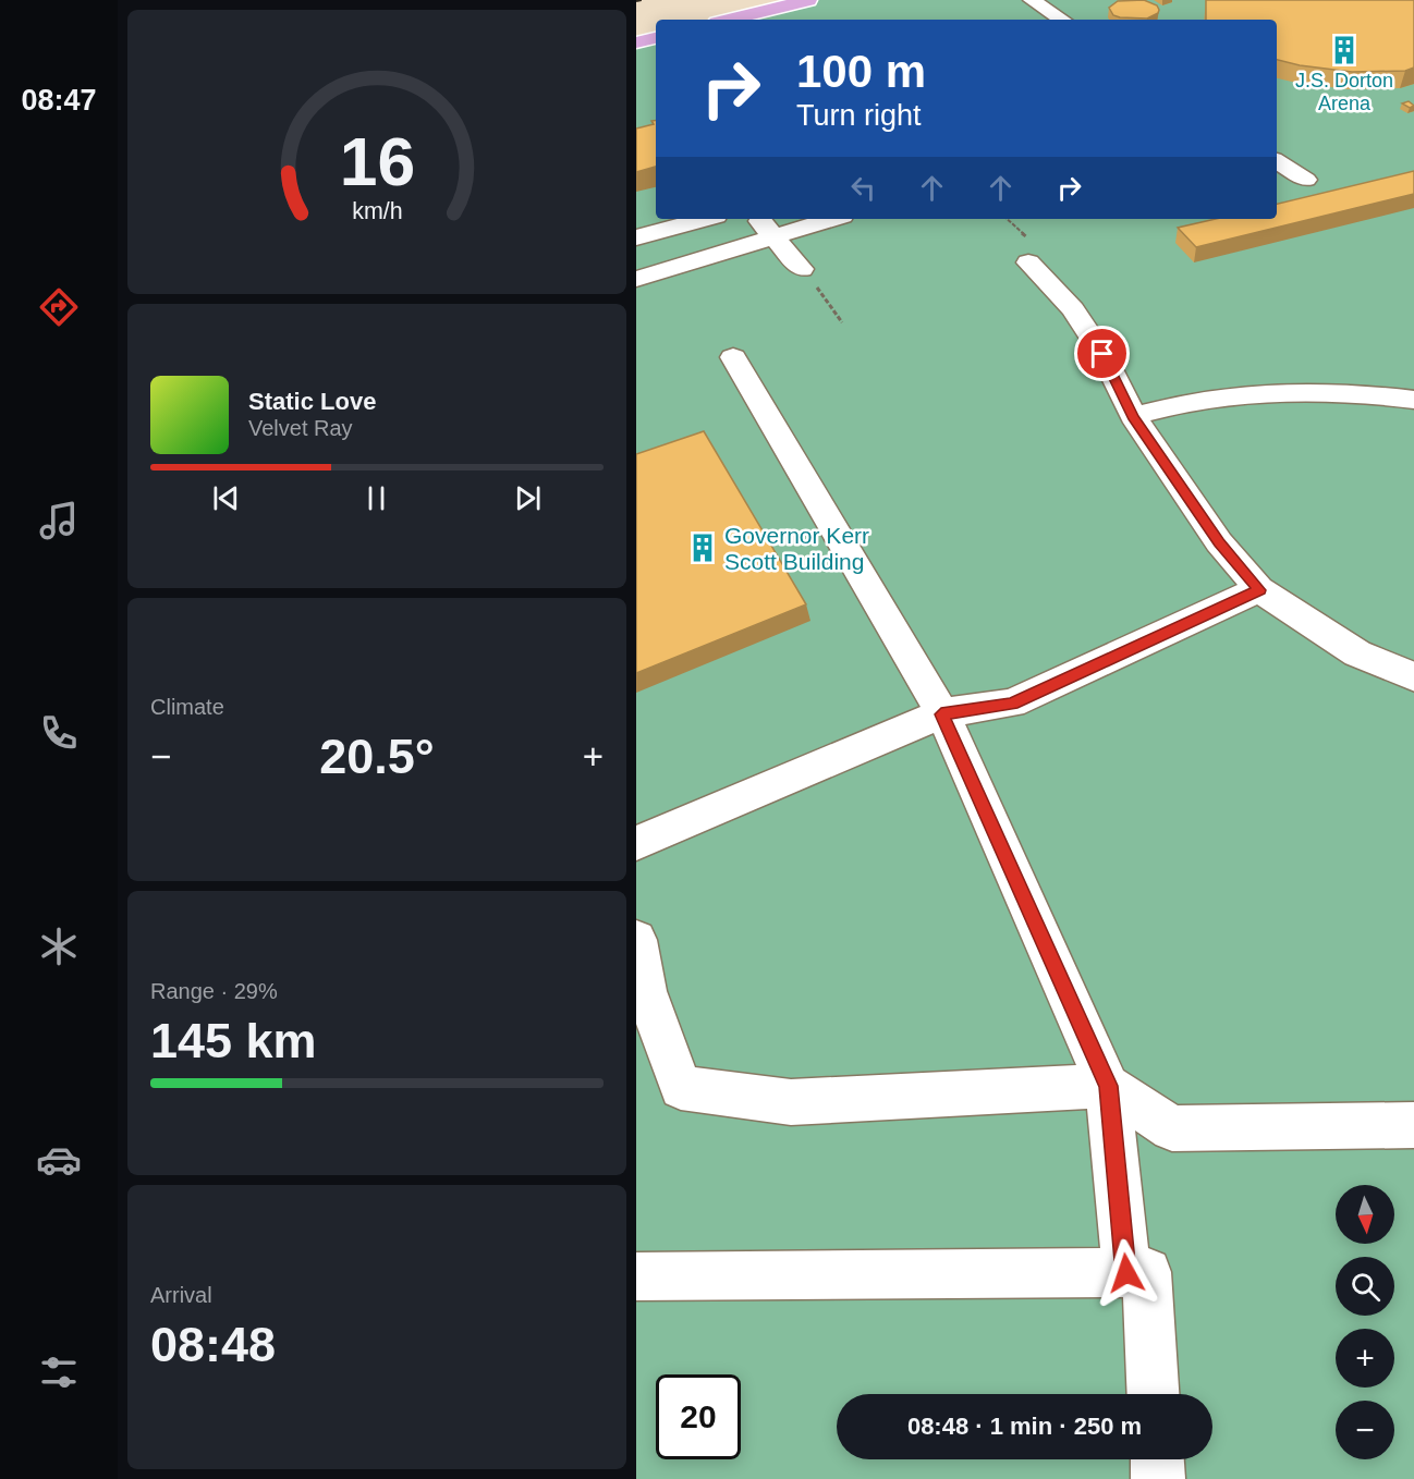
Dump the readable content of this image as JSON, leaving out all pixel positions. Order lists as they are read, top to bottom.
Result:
{
  "places": {
    "building": ["J.S. Dorton Arena", "Governor Kerr Scott Building"]
  },
  "north": "bottom",
  "page": {
    "tabs": "08:47",
    "turn": ["100 m", "Turn right"],
    "song": ["Static Love", "Velvet Ray"],
    "tile": [
      "Climate",
      ["Range · 29%", "145 km"],
      ["Arrival", "08:48"]
    ],
    "heat": ["−", "20.5°", "+"],
    "map_buttons": ["+", "−"],
    "limit": "20",
    "trip": "08:48 · 1 min · 250 m",
    "gauge": ["16", "km/h"]
  }
}
